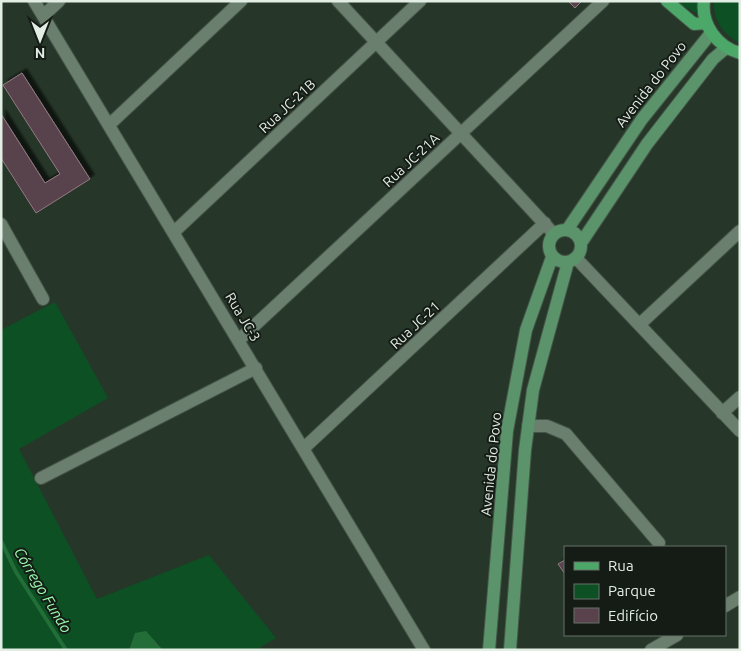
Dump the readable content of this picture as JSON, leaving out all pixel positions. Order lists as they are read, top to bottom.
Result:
{
  "streets": {
    "main road": ["Avenida do Povo"],
    "street": [
      "Rua JC-21B",
      "Rua JC-21A",
      "Rua JC-3",
      "Rua JC-21"
    ]
  },
  "crossings": [
    ["Rua JC-21B", "Rua JC-3"],
    ["Rua JC-21A", "Rua JC-3"],
    ["Rua JC-3", "Rua JC-21"]
  ],
  "water": ["Córrego Fundo"],
  "legend": ["Rua", "Parque", "Edifício"],
  "north": "bottom"
}
